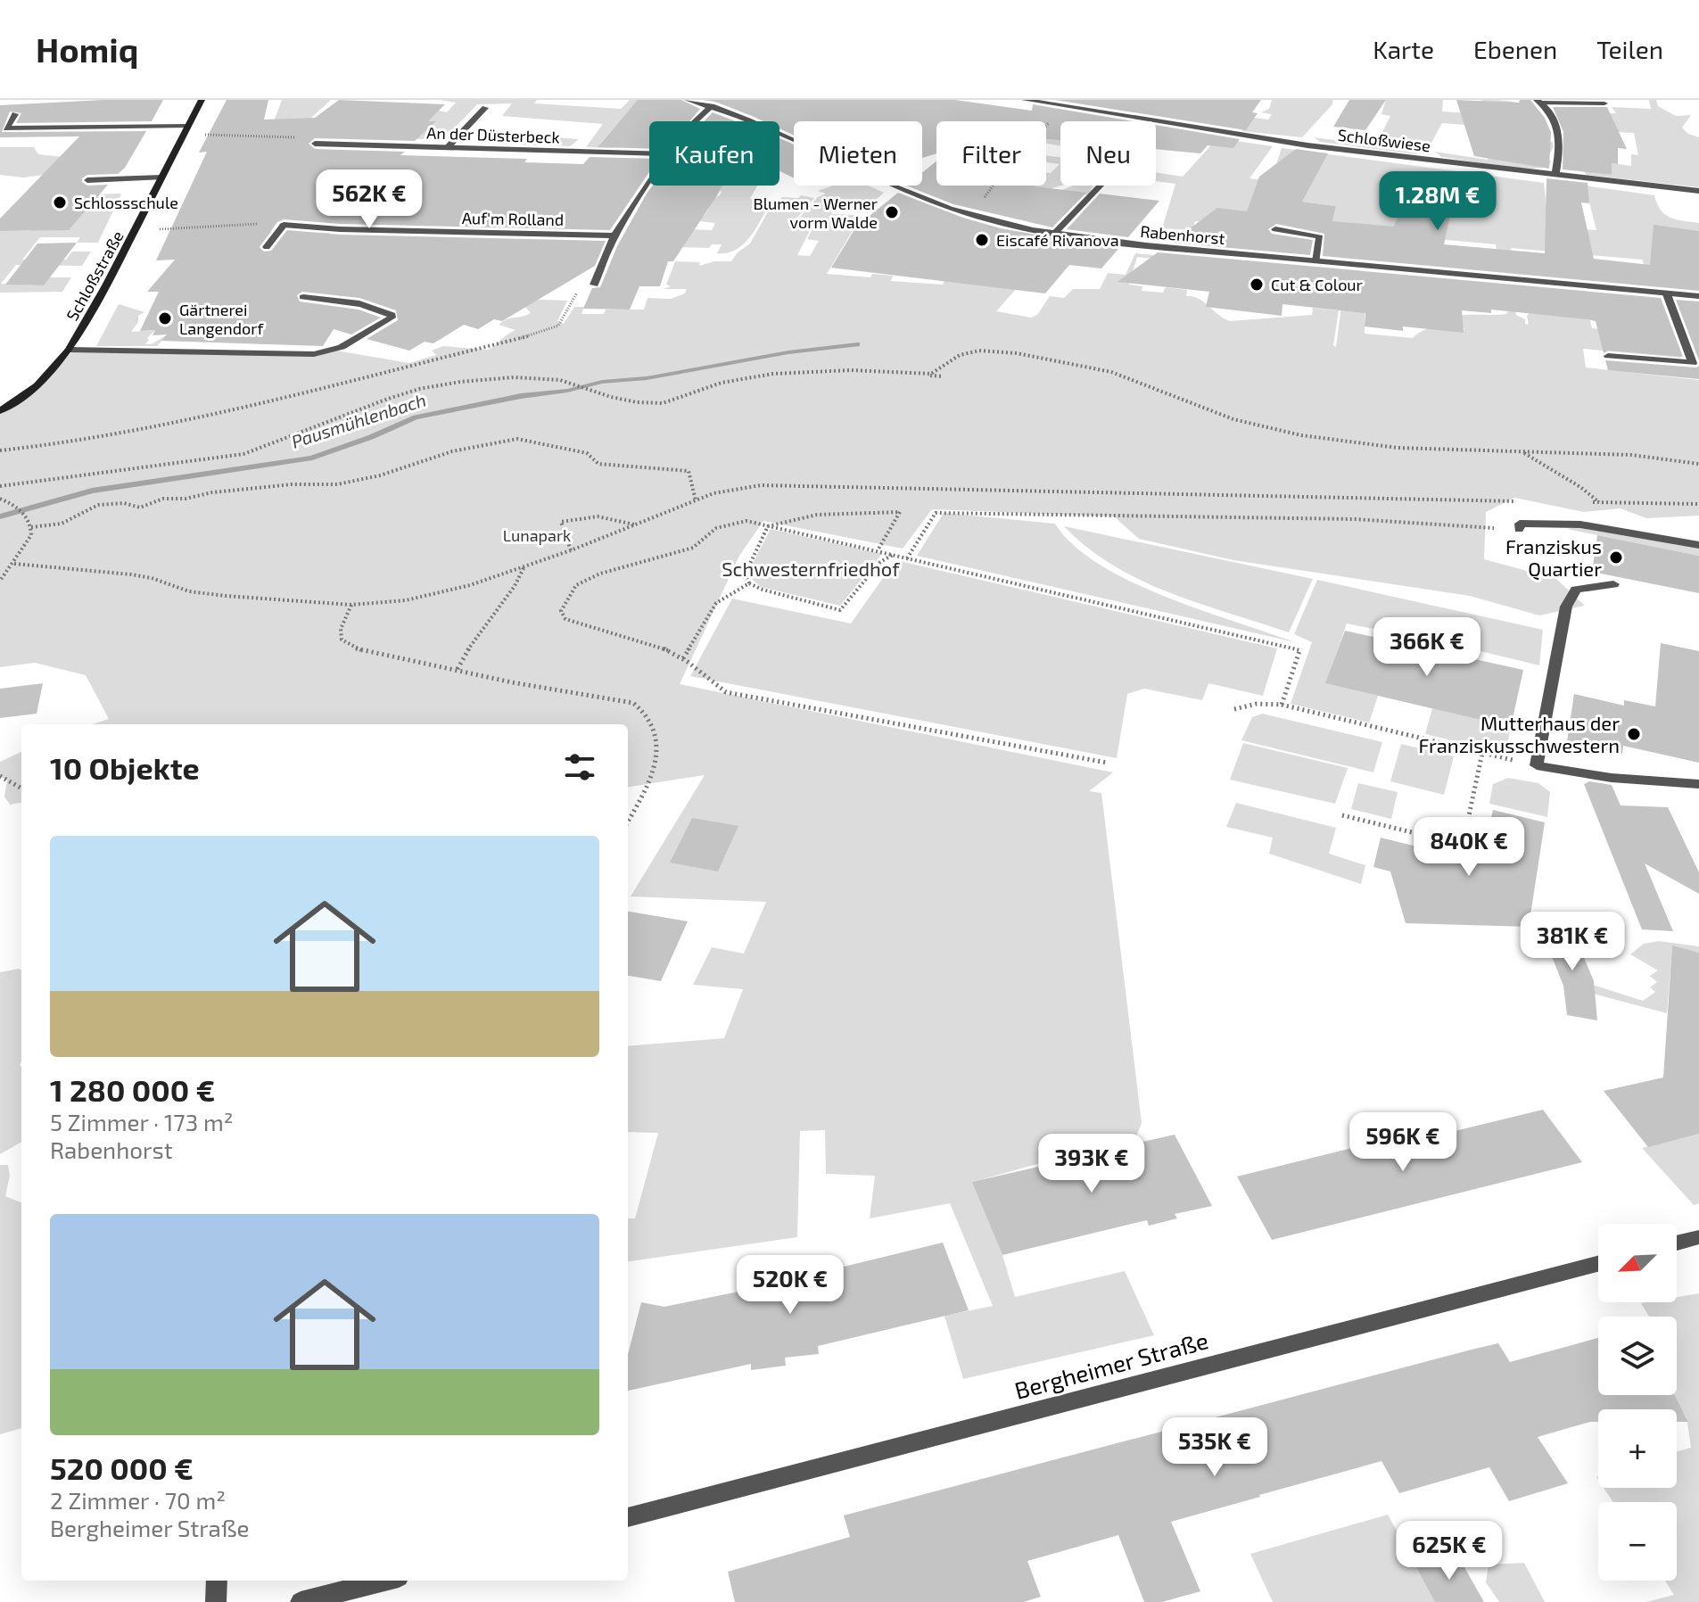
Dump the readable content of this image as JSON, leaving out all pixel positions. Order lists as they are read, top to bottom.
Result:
{
  "streets": {
    "street": [
      "An der Düsterbeck",
      "Schloßwiese",
      "Auf'm Rolland",
      "Rabenhorst",
      "Schloßstraße",
      "Bergheimer Straße"
    ]
  },
  "water": ["Pausmühlenbach"],
  "parks": ["Lunapark", "Schwesternfriedhof"],
  "places": [
    "Schlossschule",
    "Blumen - Werner vorm Walde",
    "Eiscafé Rivanova",
    "Cut & Colour",
    "Gärtnerei Langendorf",
    "Franziskus Quartier",
    "Mutterhaus der Franziskusschwestern"
  ],
  "north": "bottom left",
  "page": {
    "header": "Homiq",
    "nav": ["Karte", "Ebenen", "Teilen"],
    "chip": [
      "Kaufen",
      "Mieten",
      "Filter",
      "Neu"
    ],
    "price": [
      "562K €",
      "1.28M €",
      "366K €",
      "840K €",
      "381K €",
      "596K €",
      "393K €",
      "520K €",
      "535K €",
      "625K €"
    ],
    "heading": "10 Objekte",
    "list": [
      {
        "name": "1 280 000 €",
        "note": "5 Zimmer · 173 m² · Rabenhorst"
      },
      {
        "name": "520 000 €",
        "note": "2 Zimmer · 70 m² · Bergheimer Straße"
      }
    ],
    "map_buttons": ["+", "−"]
  }
}
